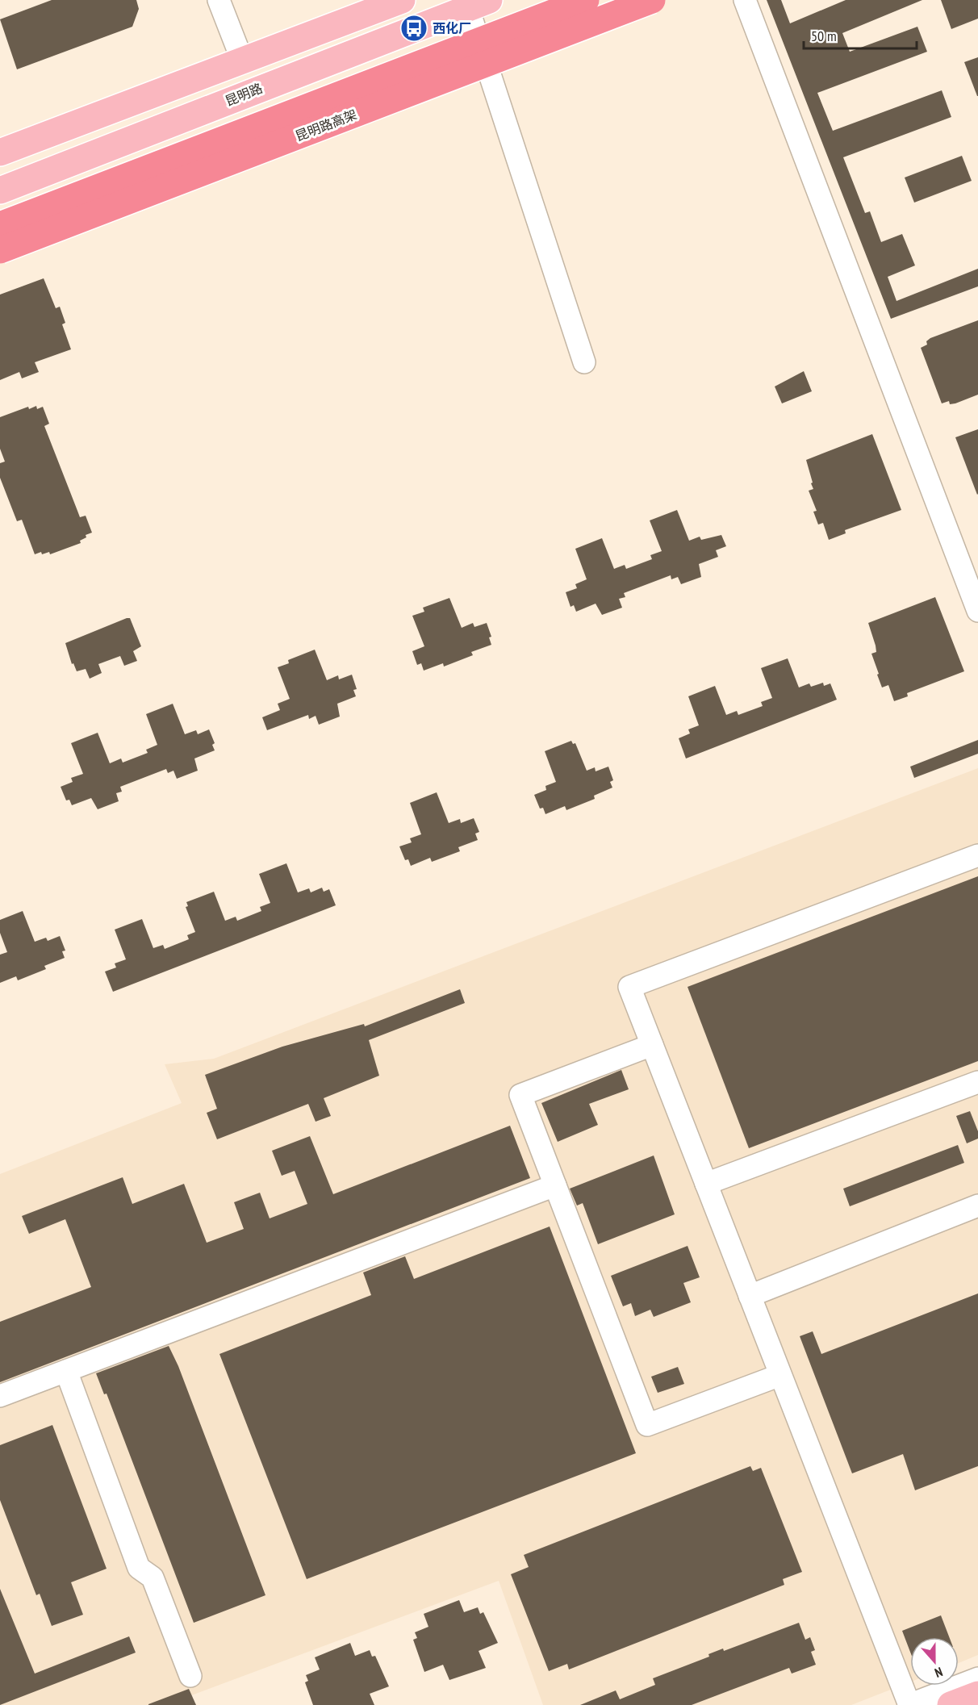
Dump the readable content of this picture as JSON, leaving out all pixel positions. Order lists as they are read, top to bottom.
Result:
{
  "streets": {
    "highway": ["昆明路高架"],
    "main road": ["昆明路"]
  },
  "places": {
    "bus stop": ["西化厂"]
  },
  "scale_bar": "50 m",
  "north": "bottom"
}
